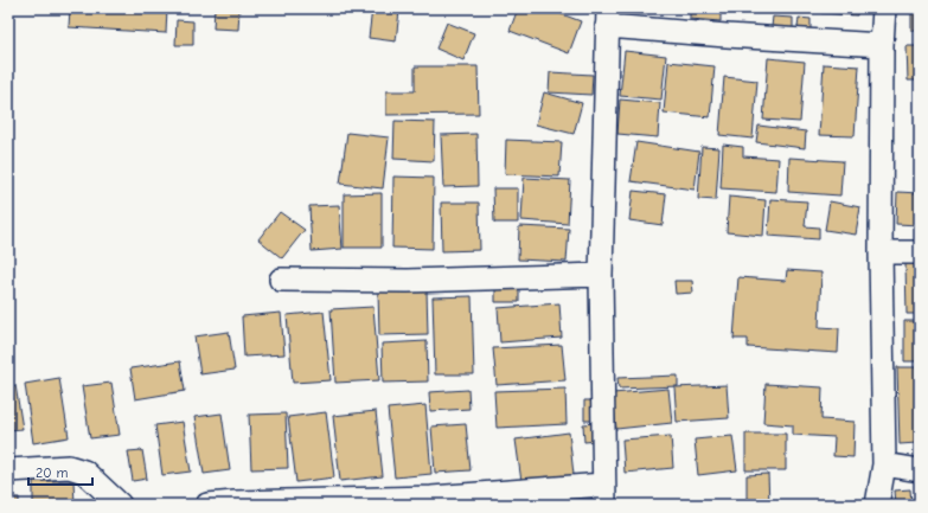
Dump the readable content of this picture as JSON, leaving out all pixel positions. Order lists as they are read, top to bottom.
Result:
{
  "scale_bar": "20 m"
}
